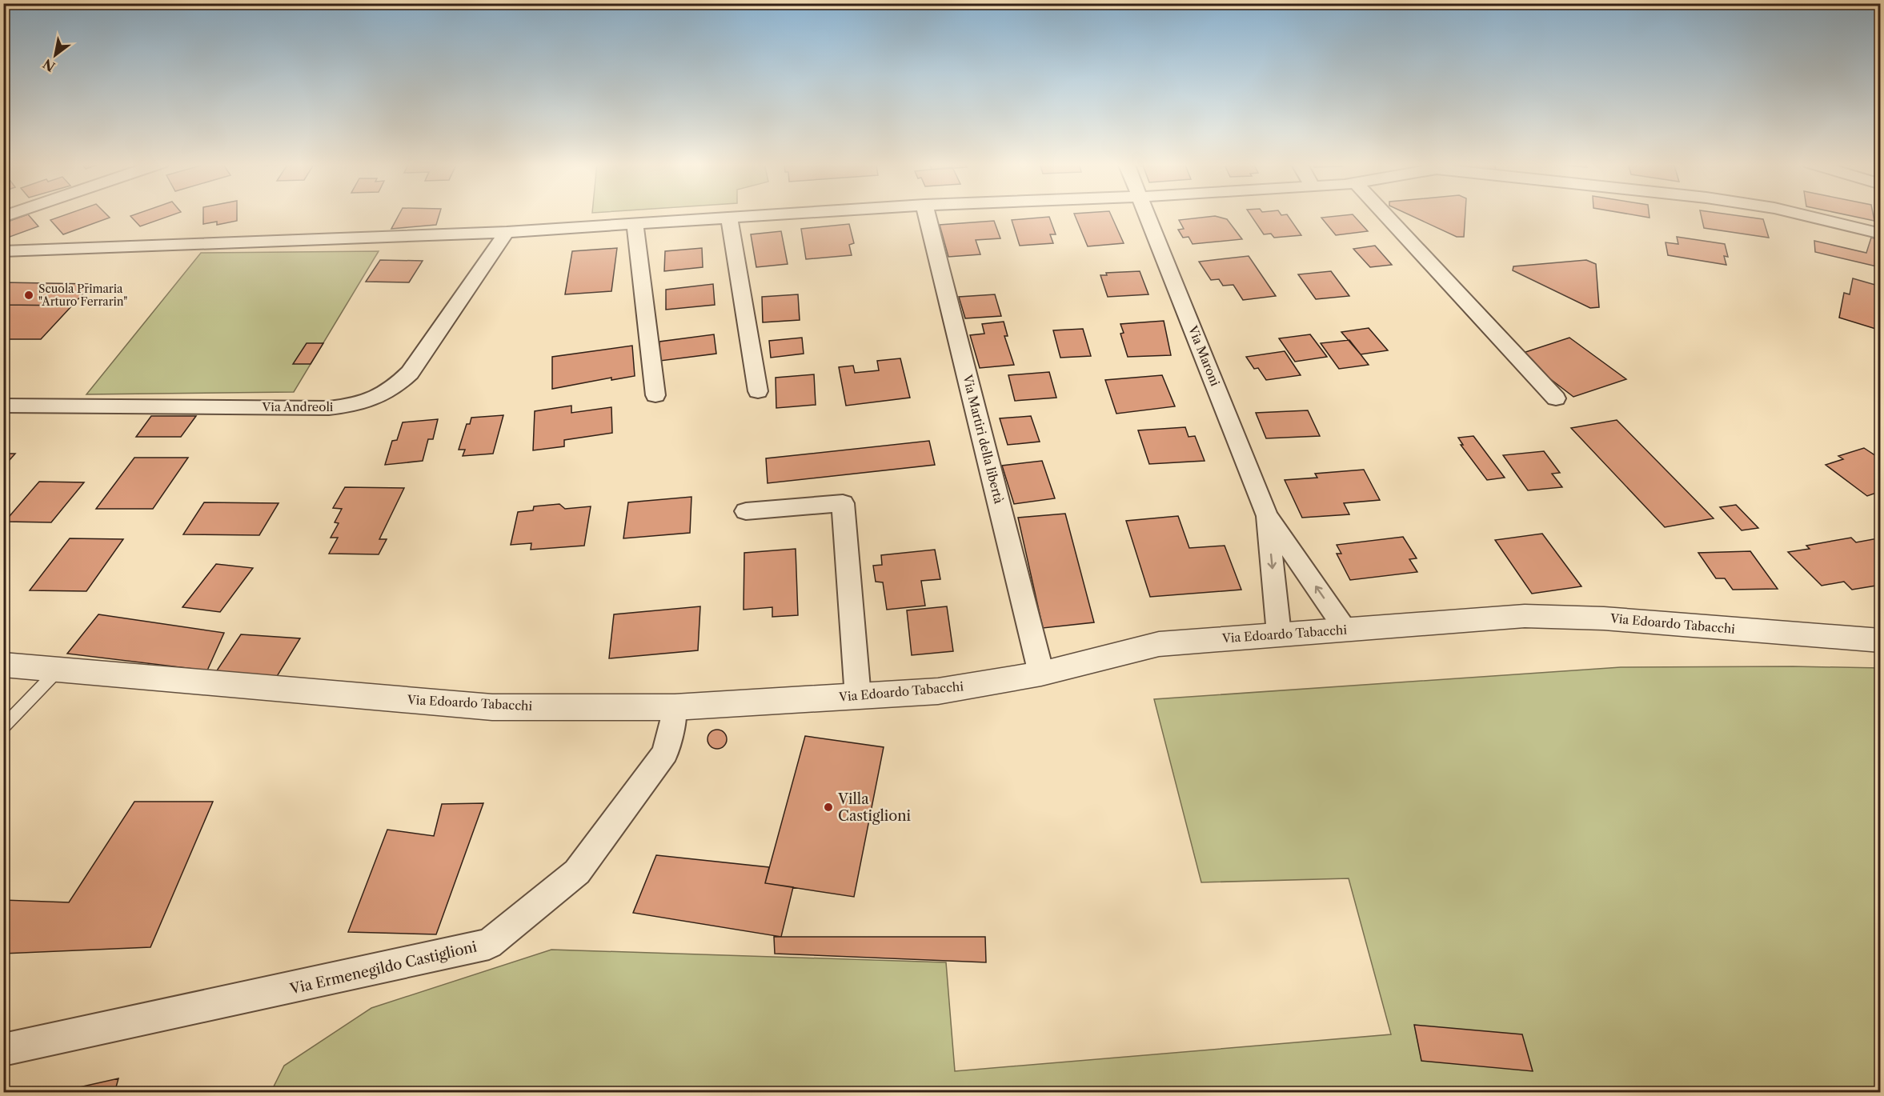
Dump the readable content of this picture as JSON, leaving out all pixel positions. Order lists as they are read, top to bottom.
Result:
{
  "streets": {
    "street": [
      "Via Maroni",
      "Via Andreoli",
      "Via Martiri della libertà",
      "Via Edoardo Tabacchi",
      "Via Ermenegildo Castiglioni"
    ]
  },
  "crossings": [
    ["Via Maroni", "Via Edoardo Tabacchi"],
    ["Via Martiri della libertà", "Via Edoardo Tabacchi"],
    ["Via Edoardo Tabacchi", "Via Ermenegildo Castiglioni"]
  ],
  "places": ["Scuola Primaria \"Arturo Ferrarin\"", "Villa Castiglioni"],
  "north": "bottom left"
}
